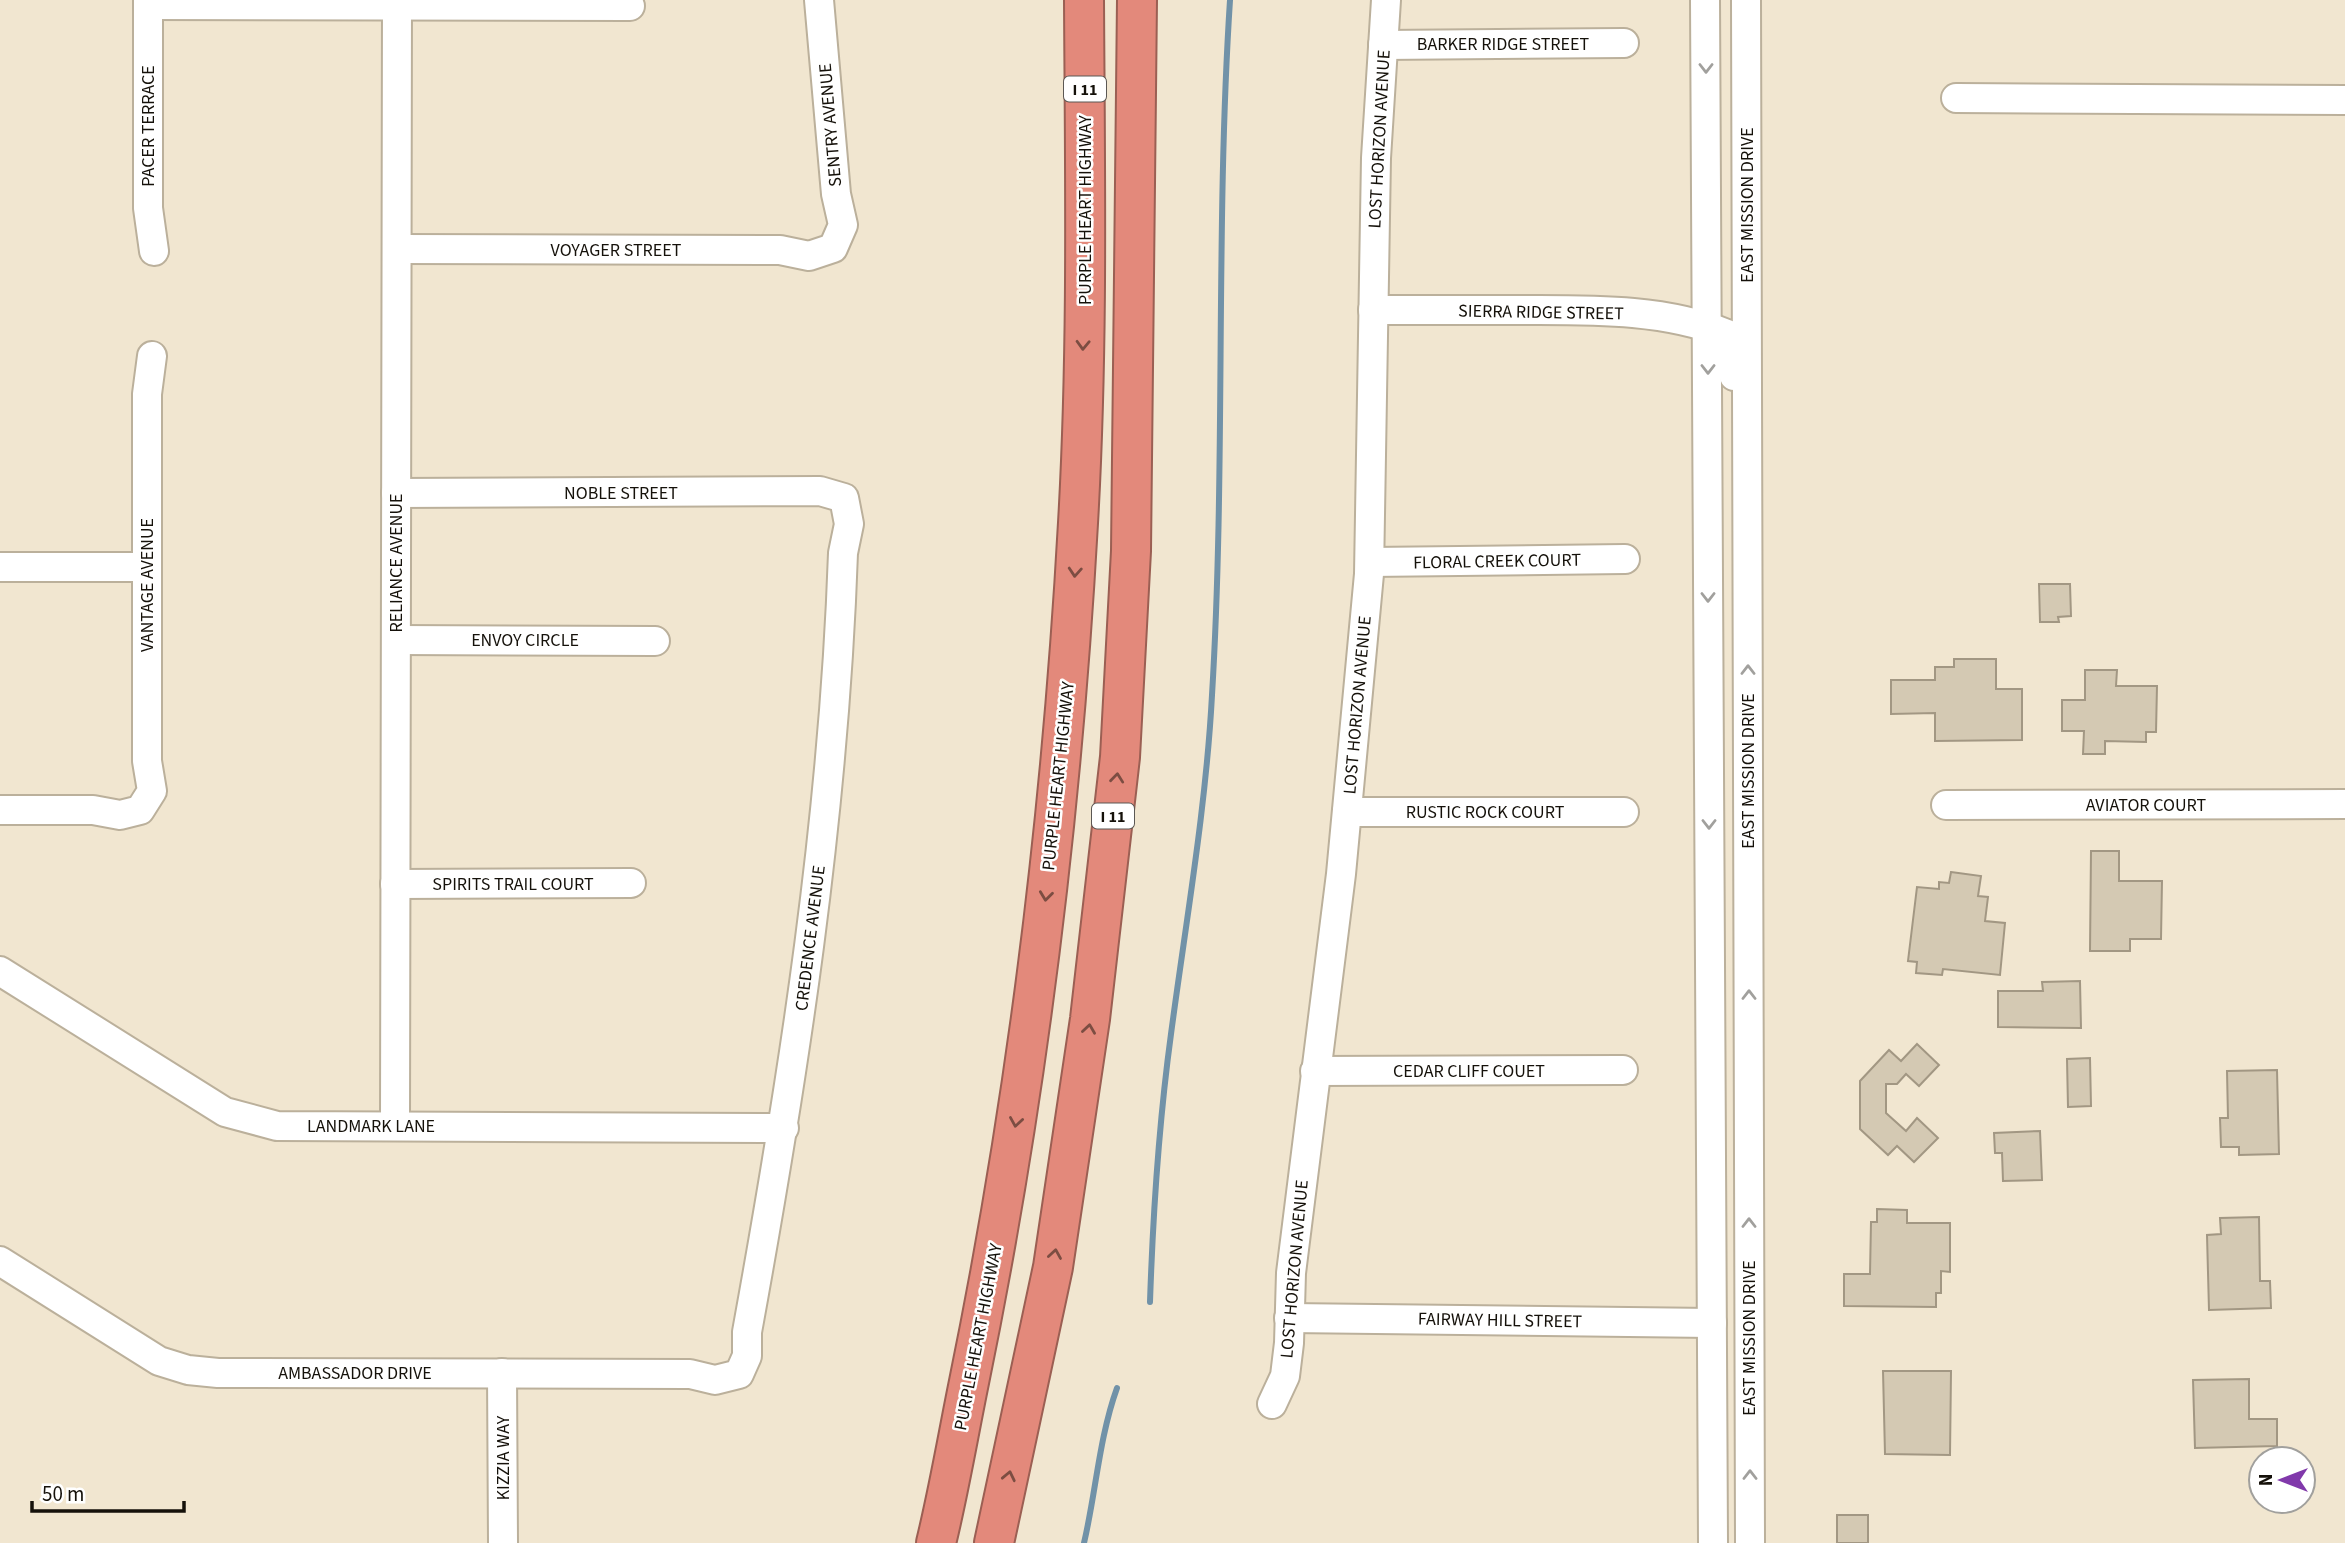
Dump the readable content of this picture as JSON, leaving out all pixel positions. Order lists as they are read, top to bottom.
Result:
{
  "streets": {
    "highway": ["I 11", "PURPLE HEART HIGHWAY"],
    "street": [
      "BARKER RIDGE STREET",
      "SENTRY AVENUE",
      "PACER TERRACE",
      "LOST HORIZON AVENUE",
      "EAST MISSION DRIVE",
      "VOYAGER STREET",
      "SIERRA RIDGE STREET",
      "NOBLE STREET",
      "FLORAL CREEK COURT",
      "RELIANCE AVENUE",
      "VANTAGE AVENUE",
      "ENVOY CIRCLE",
      "AVIATOR COURT",
      "RUSTIC ROCK COURT",
      "SPIRITS TRAIL COURT",
      "CREDENCE AVENUE",
      "CEDAR CLIFF COUET",
      "LANDMARK LANE",
      "FAIRWAY HILL STREET",
      "AMBASSADOR DRIVE",
      "KIZZIA WAY"
    ]
  },
  "crossings": [
    ["BARKER RIDGE STREET", "LOST HORIZON AVENUE"],
    ["SENTRY AVENUE", "VOYAGER STREET"],
    ["LOST HORIZON AVENUE", "SIERRA RIDGE STREET"],
    ["LOST HORIZON AVENUE", "FLORAL CREEK COURT"],
    ["LOST HORIZON AVENUE", "RUSTIC ROCK COURT"],
    ["LOST HORIZON AVENUE", "CEDAR CLIFF COUET"],
    ["LOST HORIZON AVENUE", "FAIRWAY HILL STREET"],
    ["EAST MISSION DRIVE", "SIERRA RIDGE STREET"],
    ["EAST MISSION DRIVE", "FAIRWAY HILL STREET"],
    ["VOYAGER STREET", "RELIANCE AVENUE"],
    ["NOBLE STREET", "RELIANCE AVENUE"],
    ["NOBLE STREET", "CREDENCE AVENUE"],
    ["RELIANCE AVENUE", "ENVOY CIRCLE"],
    ["RELIANCE AVENUE", "SPIRITS TRAIL COURT"],
    ["RELIANCE AVENUE", "LANDMARK LANE"],
    ["CREDENCE AVENUE", "LANDMARK LANE"],
    ["CREDENCE AVENUE", "AMBASSADOR DRIVE"],
    ["AMBASSADOR DRIVE", "KIZZIA WAY"]
  ],
  "scale_bar": "50 m",
  "north": "left"
}
